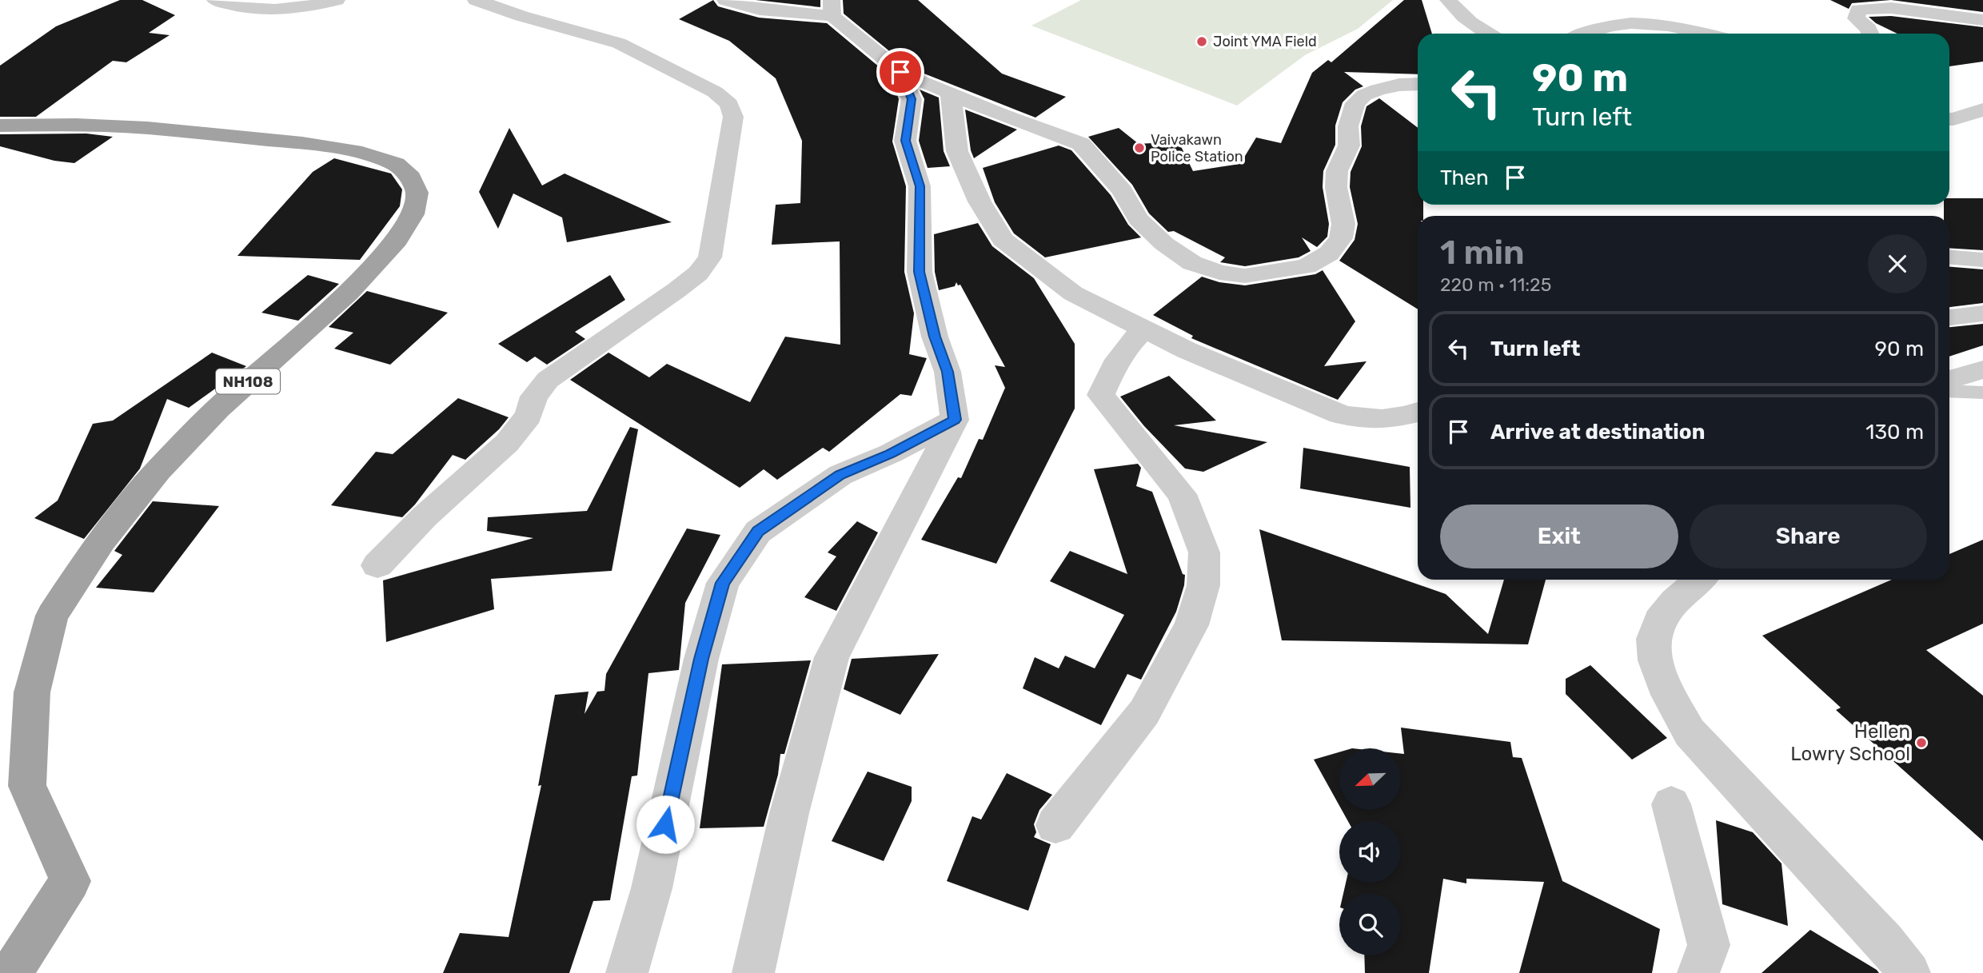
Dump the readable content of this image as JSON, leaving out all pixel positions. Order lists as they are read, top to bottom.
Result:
{
  "streets": {
    "highway": ["NH108"]
  },
  "places": ["Joint YMA Field", "Vaivakawn Police Station", "Hellen Lowry School"],
  "north": "bottom left",
  "page": {
    "turn": ["90 m", "Turn left"],
    "then": "Then",
    "heading": ["1 min", "220 m · 11:25"],
    "list": [
      {
        "name": "Turn left",
        "value": "90 m"
      },
      {
        "name": "Arrive at destination",
        "value": "130 m"
      }
    ],
    "buttons": ["Exit", "Share"]
  }
}
